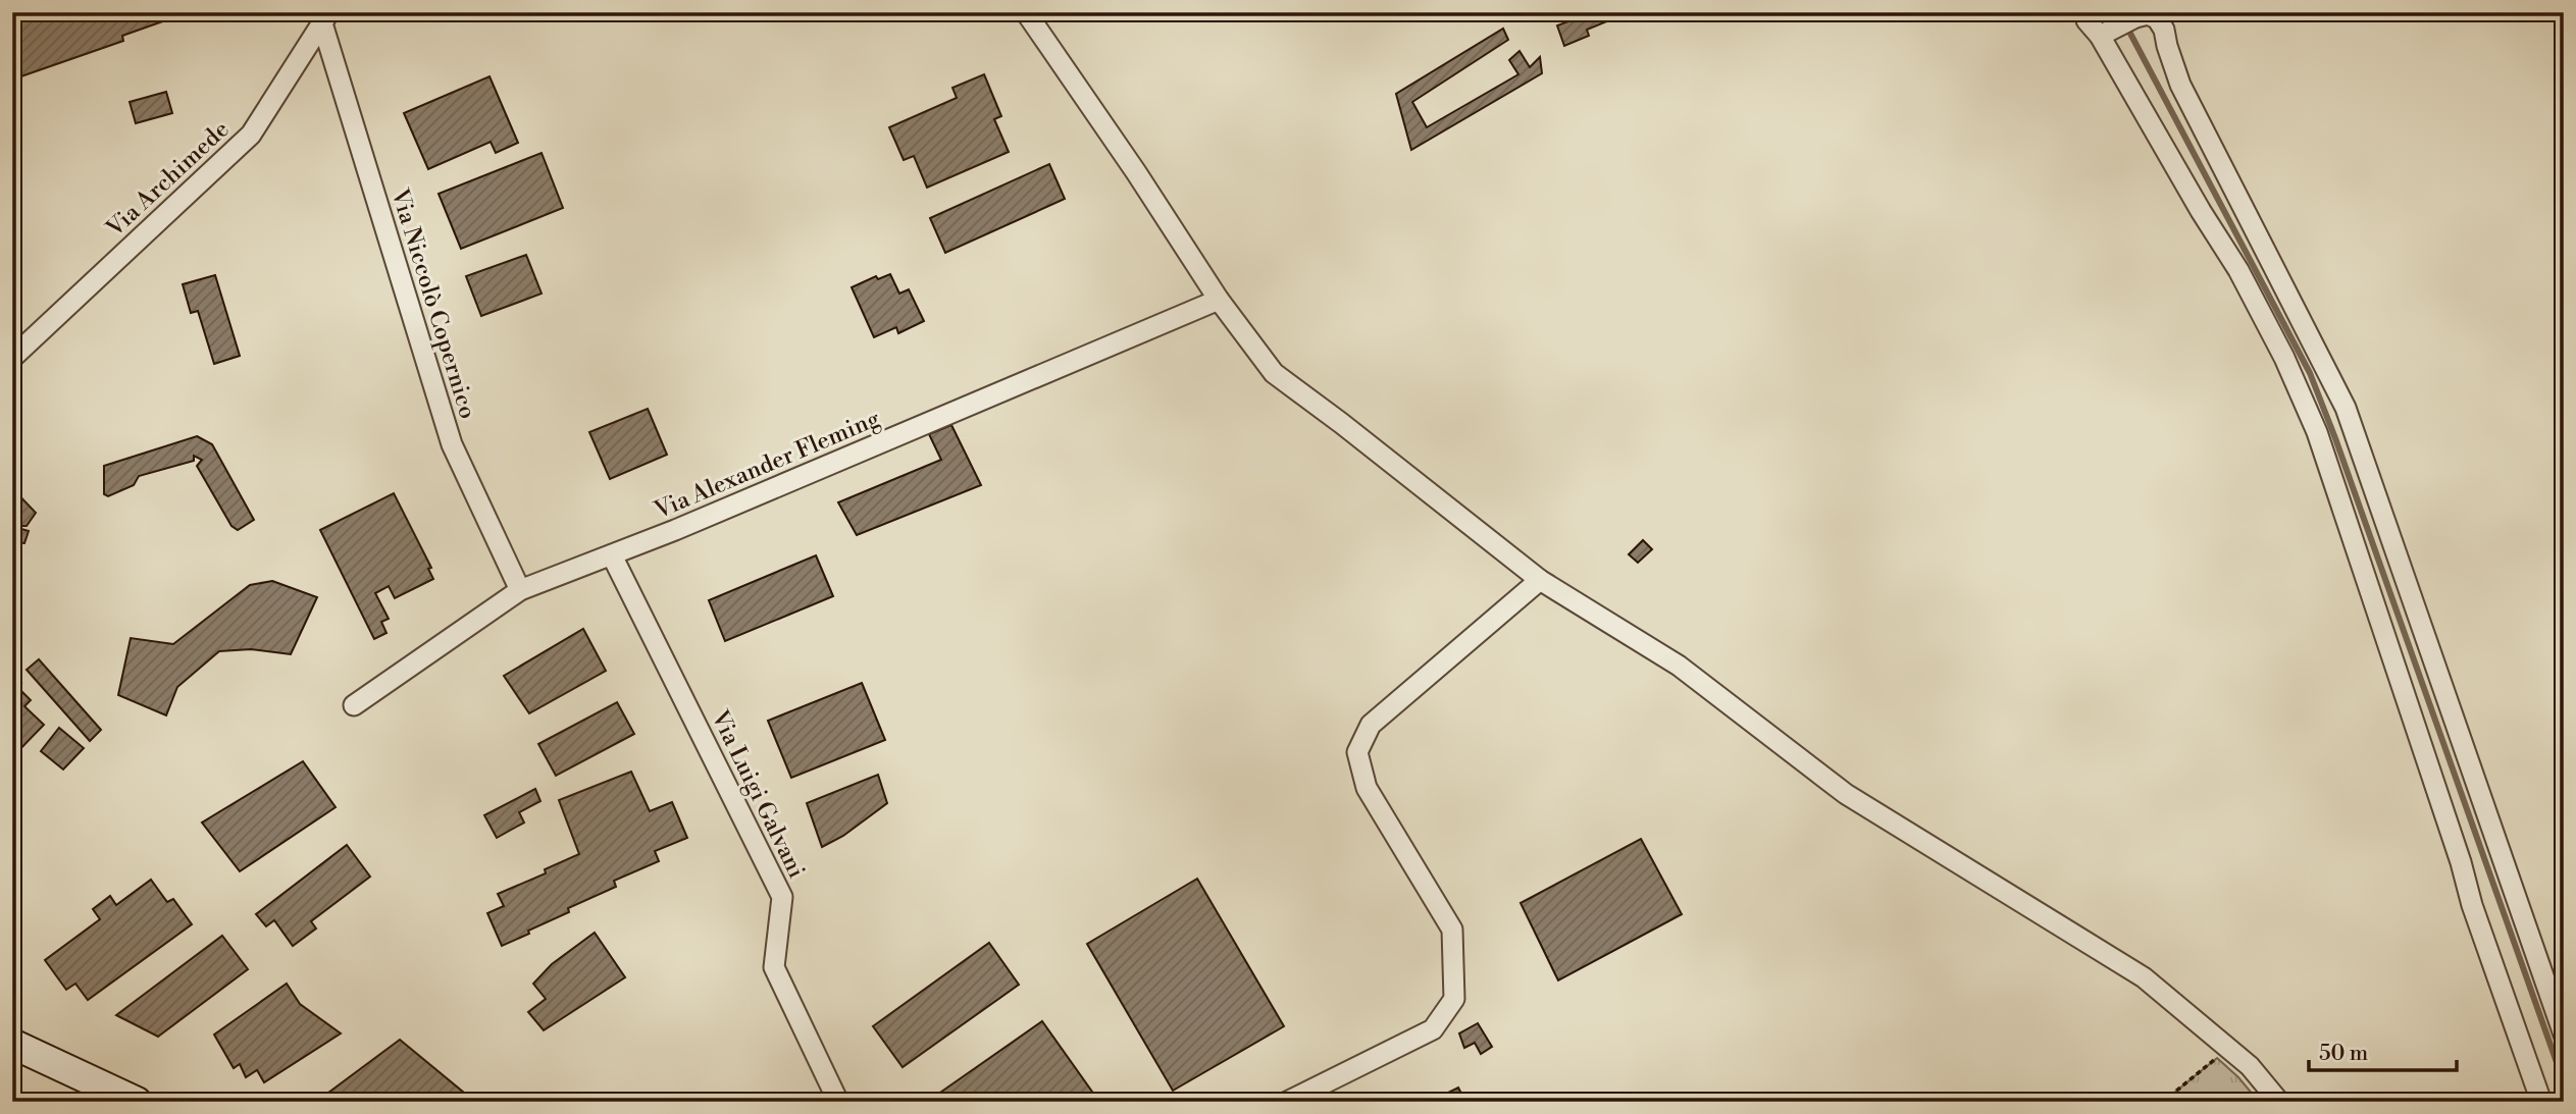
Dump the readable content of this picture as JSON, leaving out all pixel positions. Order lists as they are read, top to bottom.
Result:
{
  "streets": {
    "street": [
      "Via Archimede",
      "Via Niccolò Copernico",
      "Via Alexander Fleming",
      "Via Luigi Galvani"
    ]
  },
  "crossings": [
    ["Via Archimede", "Via Niccolò Copernico"],
    ["Via Niccolò Copernico", "Via Alexander Fleming"],
    ["Via Alexander Fleming", "Via Luigi Galvani"]
  ],
  "scale_bar": "50 m"
}
